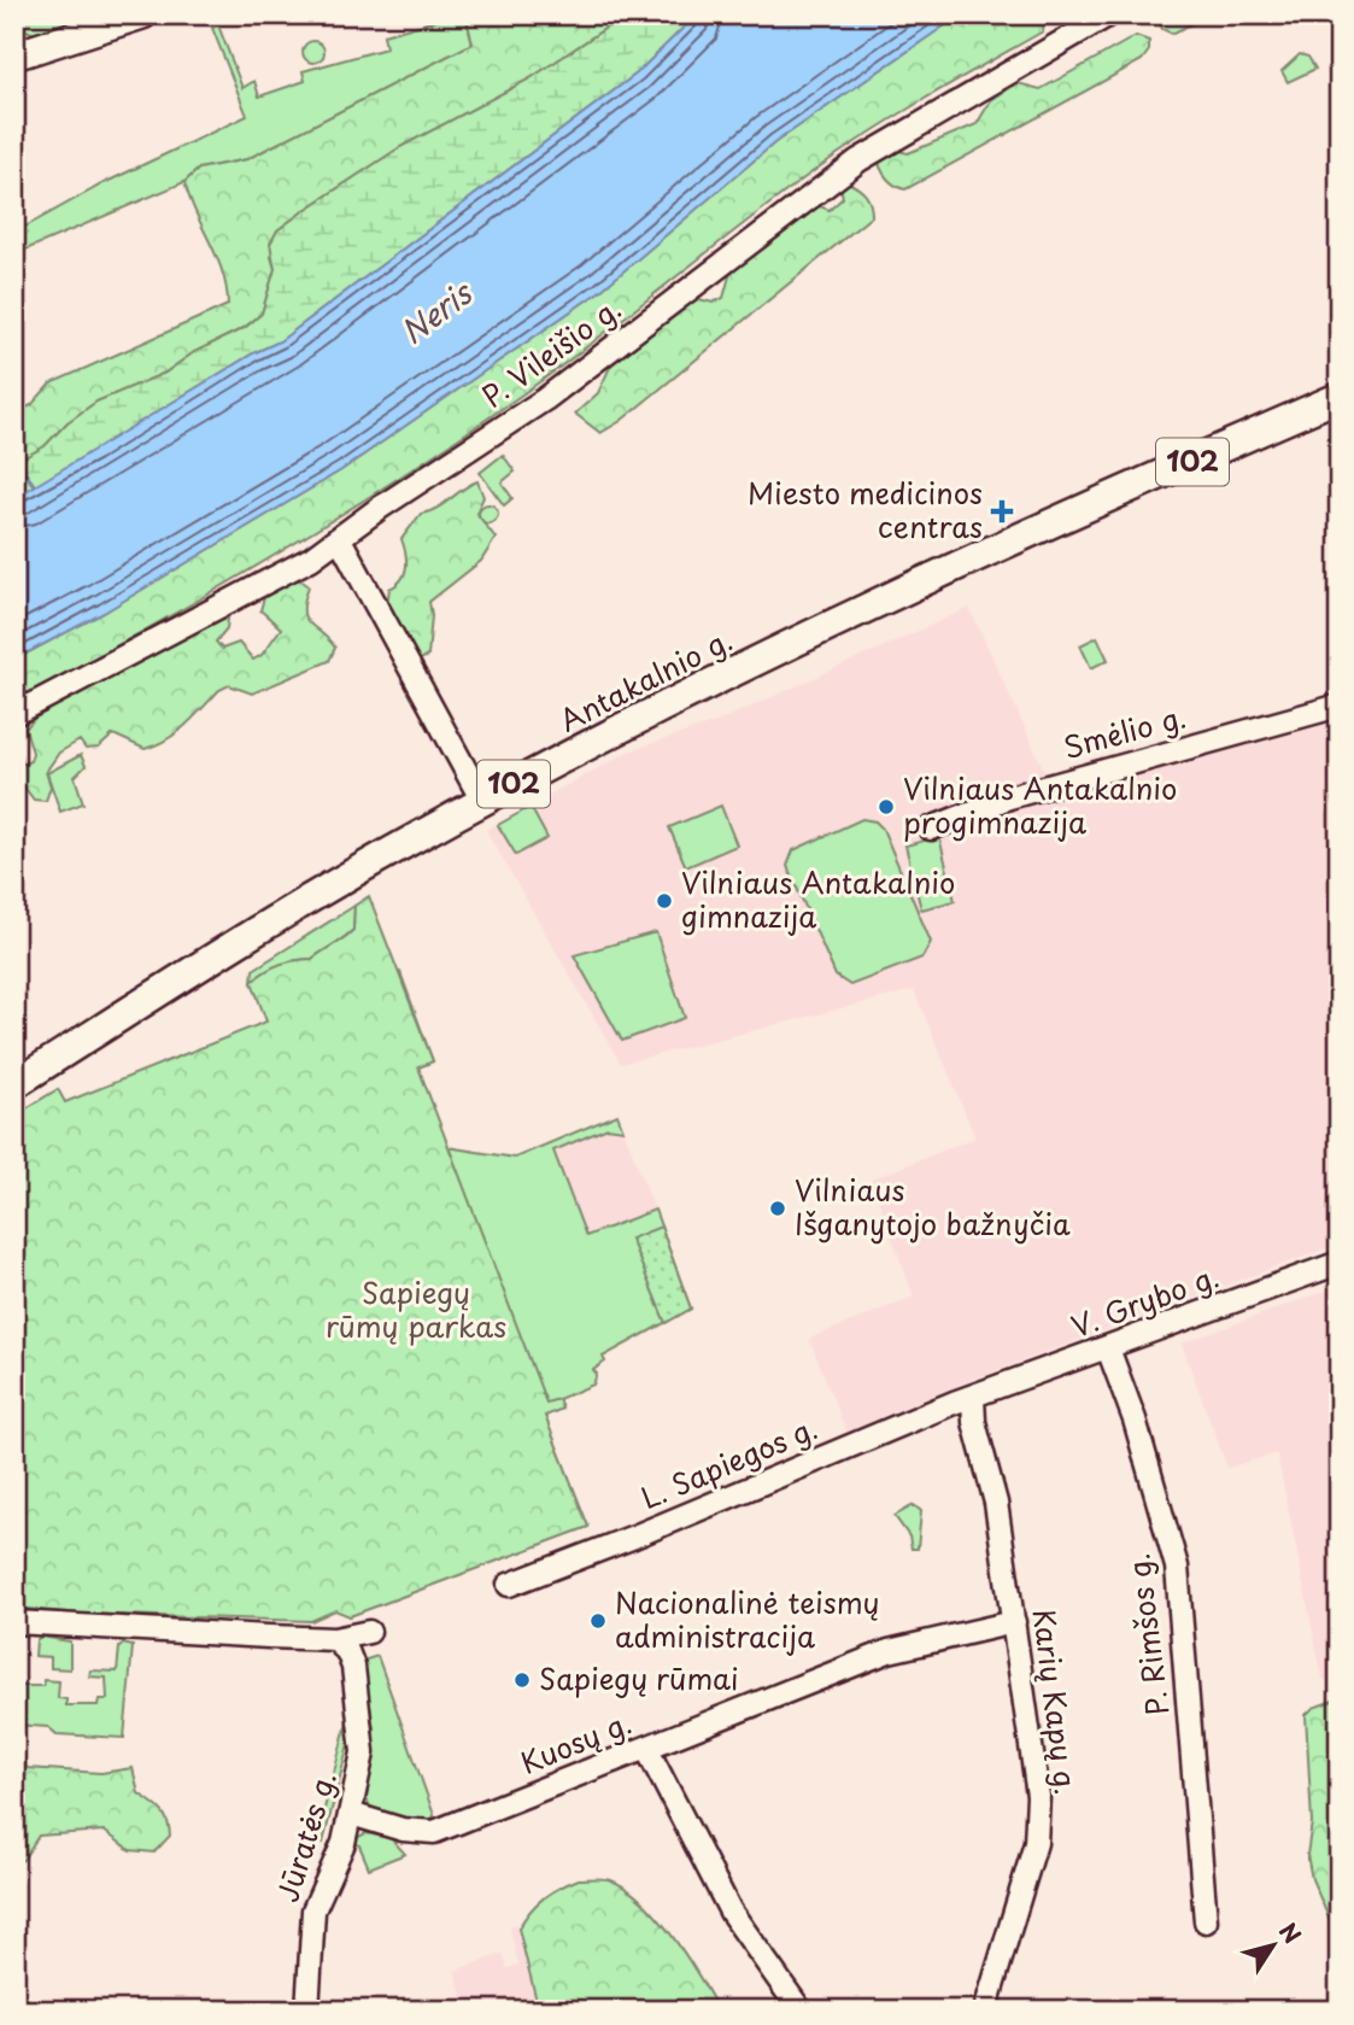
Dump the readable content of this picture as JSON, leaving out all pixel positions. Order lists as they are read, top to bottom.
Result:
{
  "streets": {
    "main road": ["102", "Antakalnio g."],
    "street": [
      "P. Vileišio g.",
      "Smėlio g.",
      "V. Grybo g.",
      "L. Sapiegos g.",
      "P. Rimšos g.",
      "Karių Kapų g.",
      "Kuosų g.",
      "Jūratės g."
    ]
  },
  "crossings": [
    ["V. Grybo g.", "L. Sapiegos g."],
    ["V. Grybo g.", "P. Rimšos g."],
    ["V. Grybo g.", "Karių Kapų g."],
    ["L. Sapiegos g.", "Karių Kapų g."],
    ["Karių Kapų g.", "Kuosų g."],
    ["Kuosų g.", "Jūratės g."]
  ],
  "water": ["Neris"],
  "parks": ["Sapiegų rūmų parkas"],
  "places": {
    "health": ["Miesto medicinos centras"],
    "other": [
      "Vilniaus Antakalnio progimnazija",
      "Vilniaus Antakalnio gimnazija",
      "Vilniaus Išganytojo bažnyčia",
      "Nacionalinė teismų administracija",
      "Sapiegų rūmai"
    ]
  },
  "north": "top right"
}
